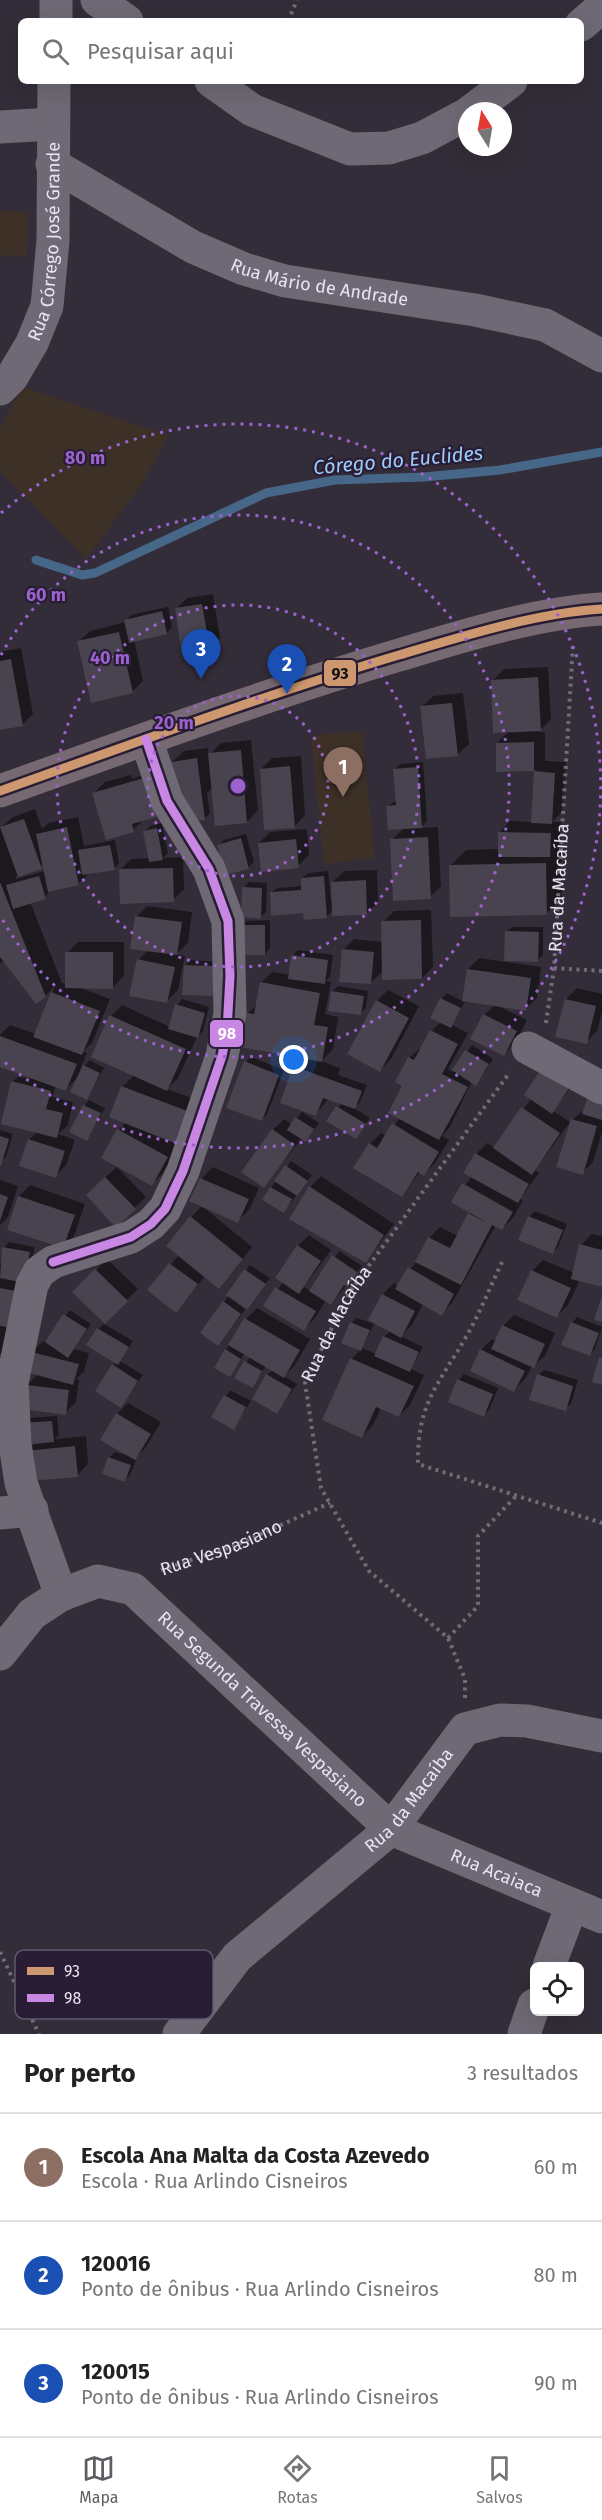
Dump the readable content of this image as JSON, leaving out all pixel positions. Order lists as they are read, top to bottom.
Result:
{
  "streets": {
    "street": [
      "Rua Córrego José Grande",
      "Rua Mário de Andrade",
      "Rua da Macaíba",
      "Rua Segunda Travessa Vespasiano",
      "Rua Acaiaca"
    ],
    "path": ["Rua Vespasiano"]
  },
  "crossings": [
    ["Rua Córrego José Grande", "Rua Mário de Andrade"],
    ["Rua da Macaíba", "Rua Vespasiano"],
    ["Rua da Macaíba", "Rua Segunda Travessa Vespasiano"],
    ["Rua da Macaíba", "Rua Acaiaca"],
    ["Rua Vespasiano", "Rua Segunda Travessa Vespasiano"],
    ["Rua Segunda Travessa Vespasiano", "Rua Acaiaca"]
  ],
  "water": ["Córego do Euclides"],
  "lines": ["transit line 93", "transit line 98"],
  "legend": ["93", "98"],
  "north": "top",
  "page": {
    "search": "Pesquisar aqui",
    "pins": ["3", "2", "1"],
    "heading": ["Por perto", "3 resultados"],
    "list": [
      {
        "mark": "1",
        "name": "Escola Ana Malta da Costa Azevedo",
        "note": "Escola · Rua Arlindo Cisneiros",
        "value": "60 m"
      },
      {
        "mark": "2",
        "name": "120016",
        "note": "Ponto de ônibus · Rua Arlindo Cisneiros",
        "value": "80 m"
      },
      {
        "mark": "3",
        "name": "120015",
        "note": "Ponto de ônibus · Rua Arlindo Cisneiros",
        "value": "90 m"
      }
    ],
    "nav": ["Mapa", "Rotas", "Salvos"]
  },
  "rings": [
    "80 m",
    "60 m",
    "40 m",
    "20 m"
  ]
}
